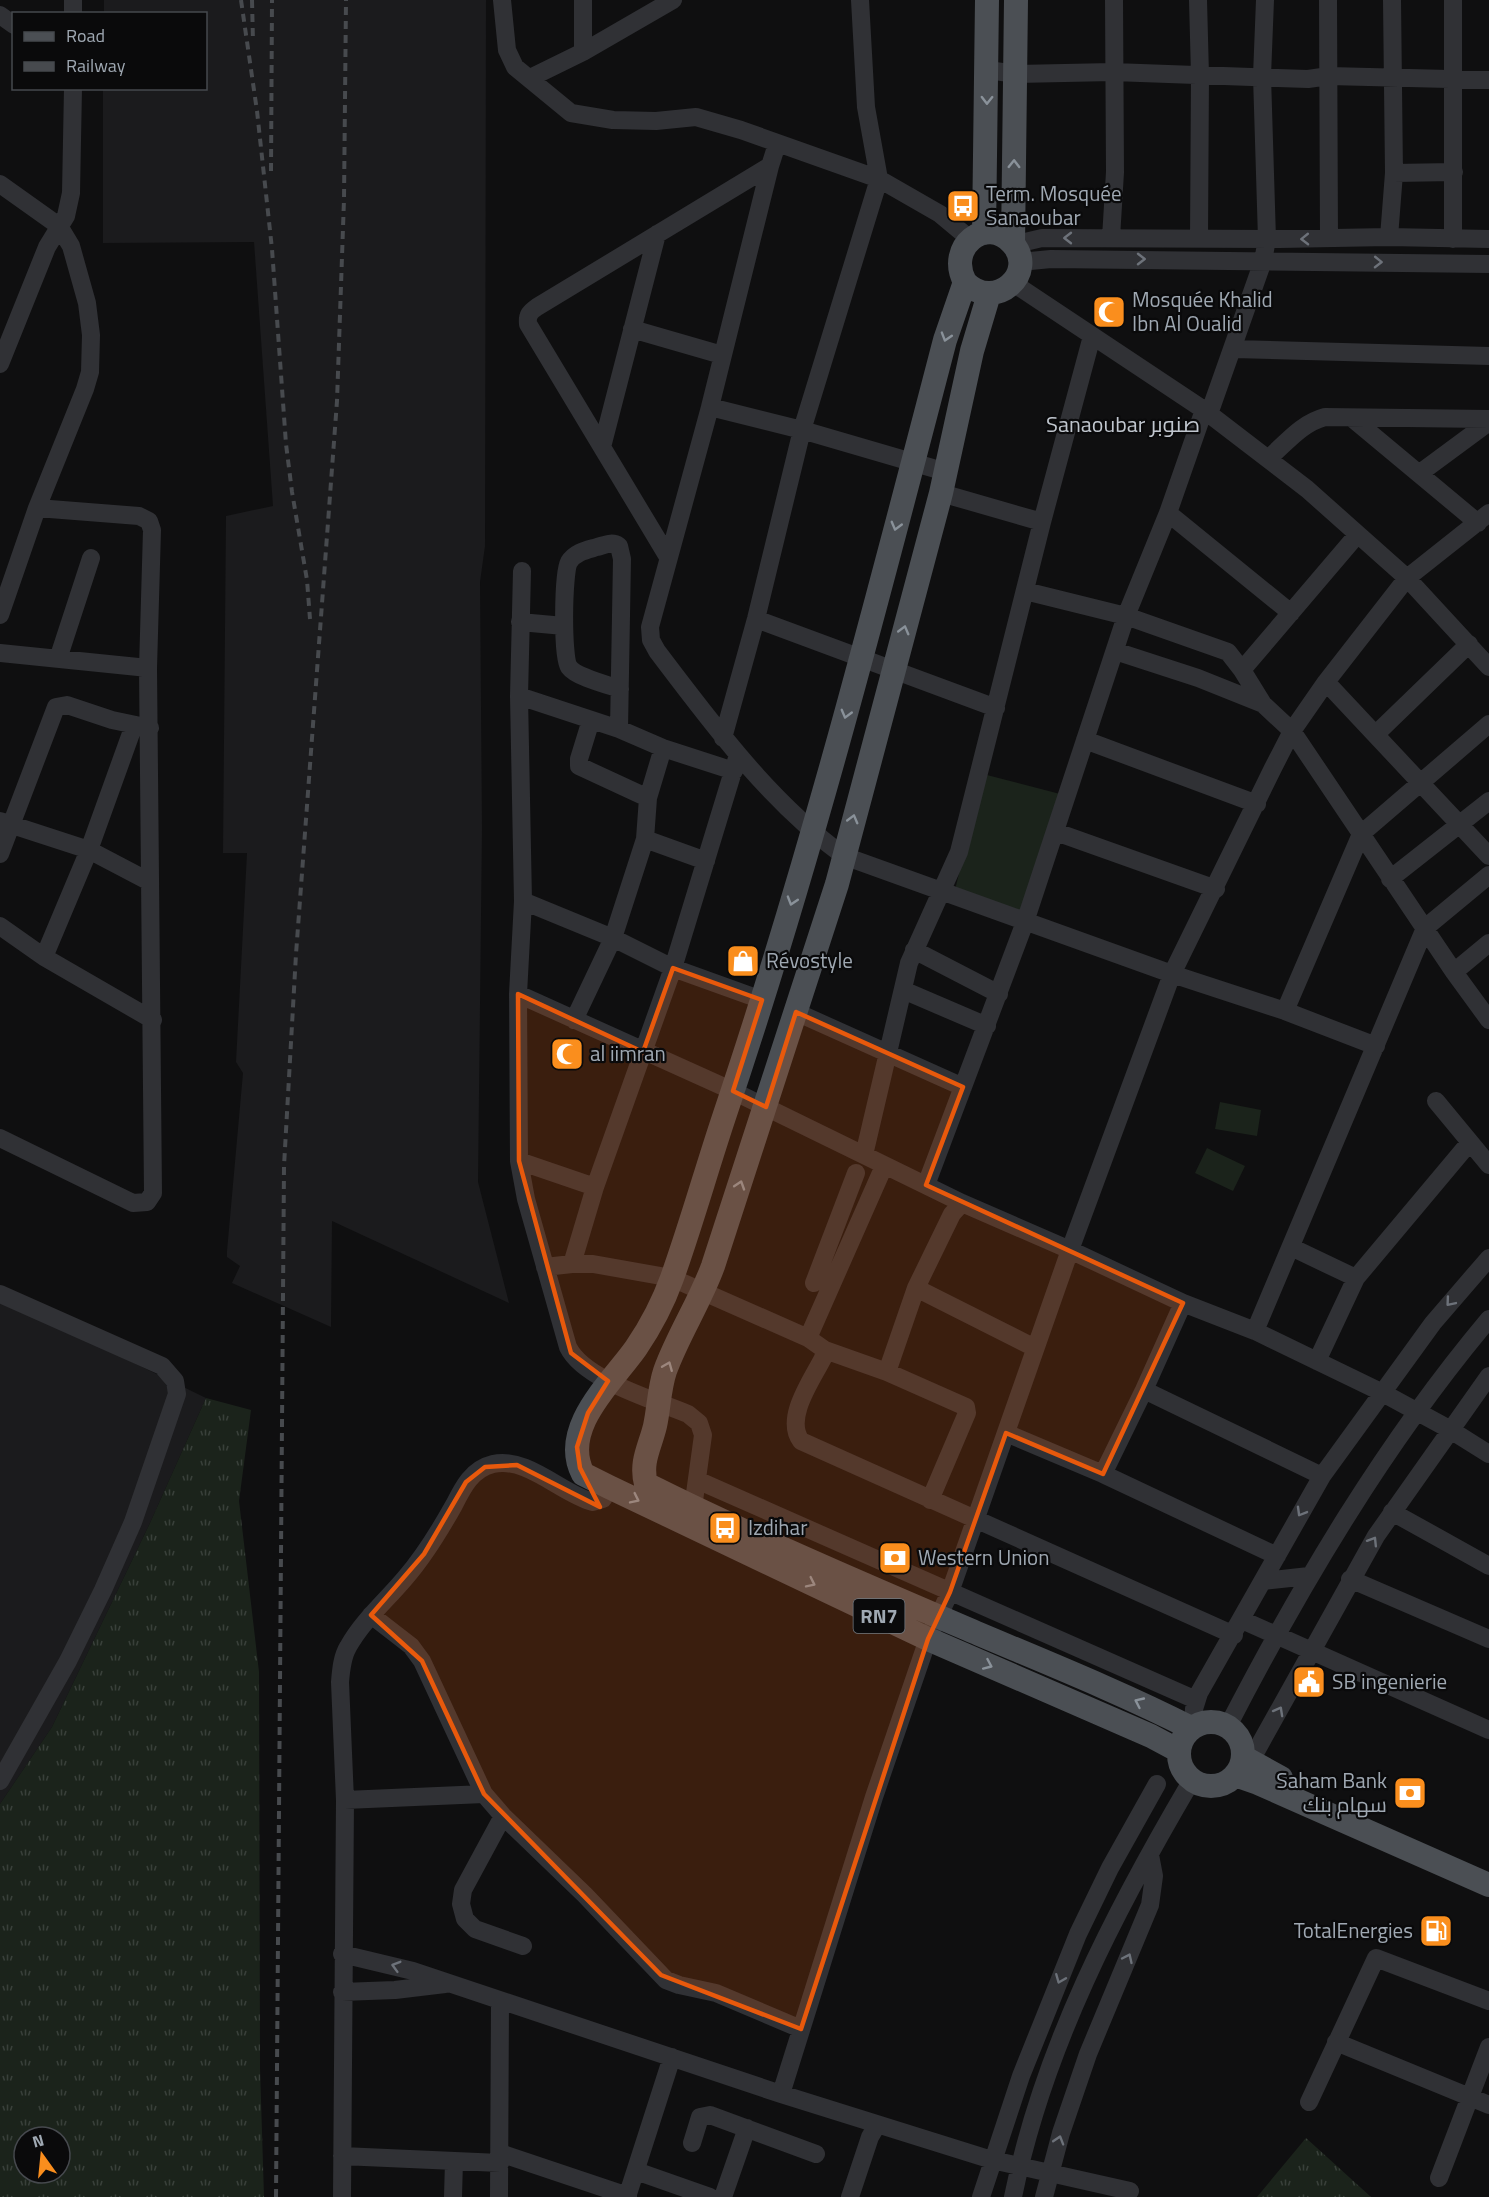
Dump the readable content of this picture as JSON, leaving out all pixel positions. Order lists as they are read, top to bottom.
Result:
{
  "streets": {
    "main road": ["RN7"]
  },
  "districts": ["Sanaoubar صنوبر"],
  "places": {
    "bus stop": ["Term. Mosquée Sanaoubar", "Izdihar"],
    "mosque": ["Mosquée Khalid Ibn Al Oualid", "al iimran"],
    "shop": ["Révostyle"],
    "bank": ["Western Union", "Saham Bank سهام بنك"],
    "public building": ["SB ingenierie"],
    "fuel station": ["TotalEnergies"]
  },
  "legend": ["Road", "Railway"],
  "north": "top"
}
